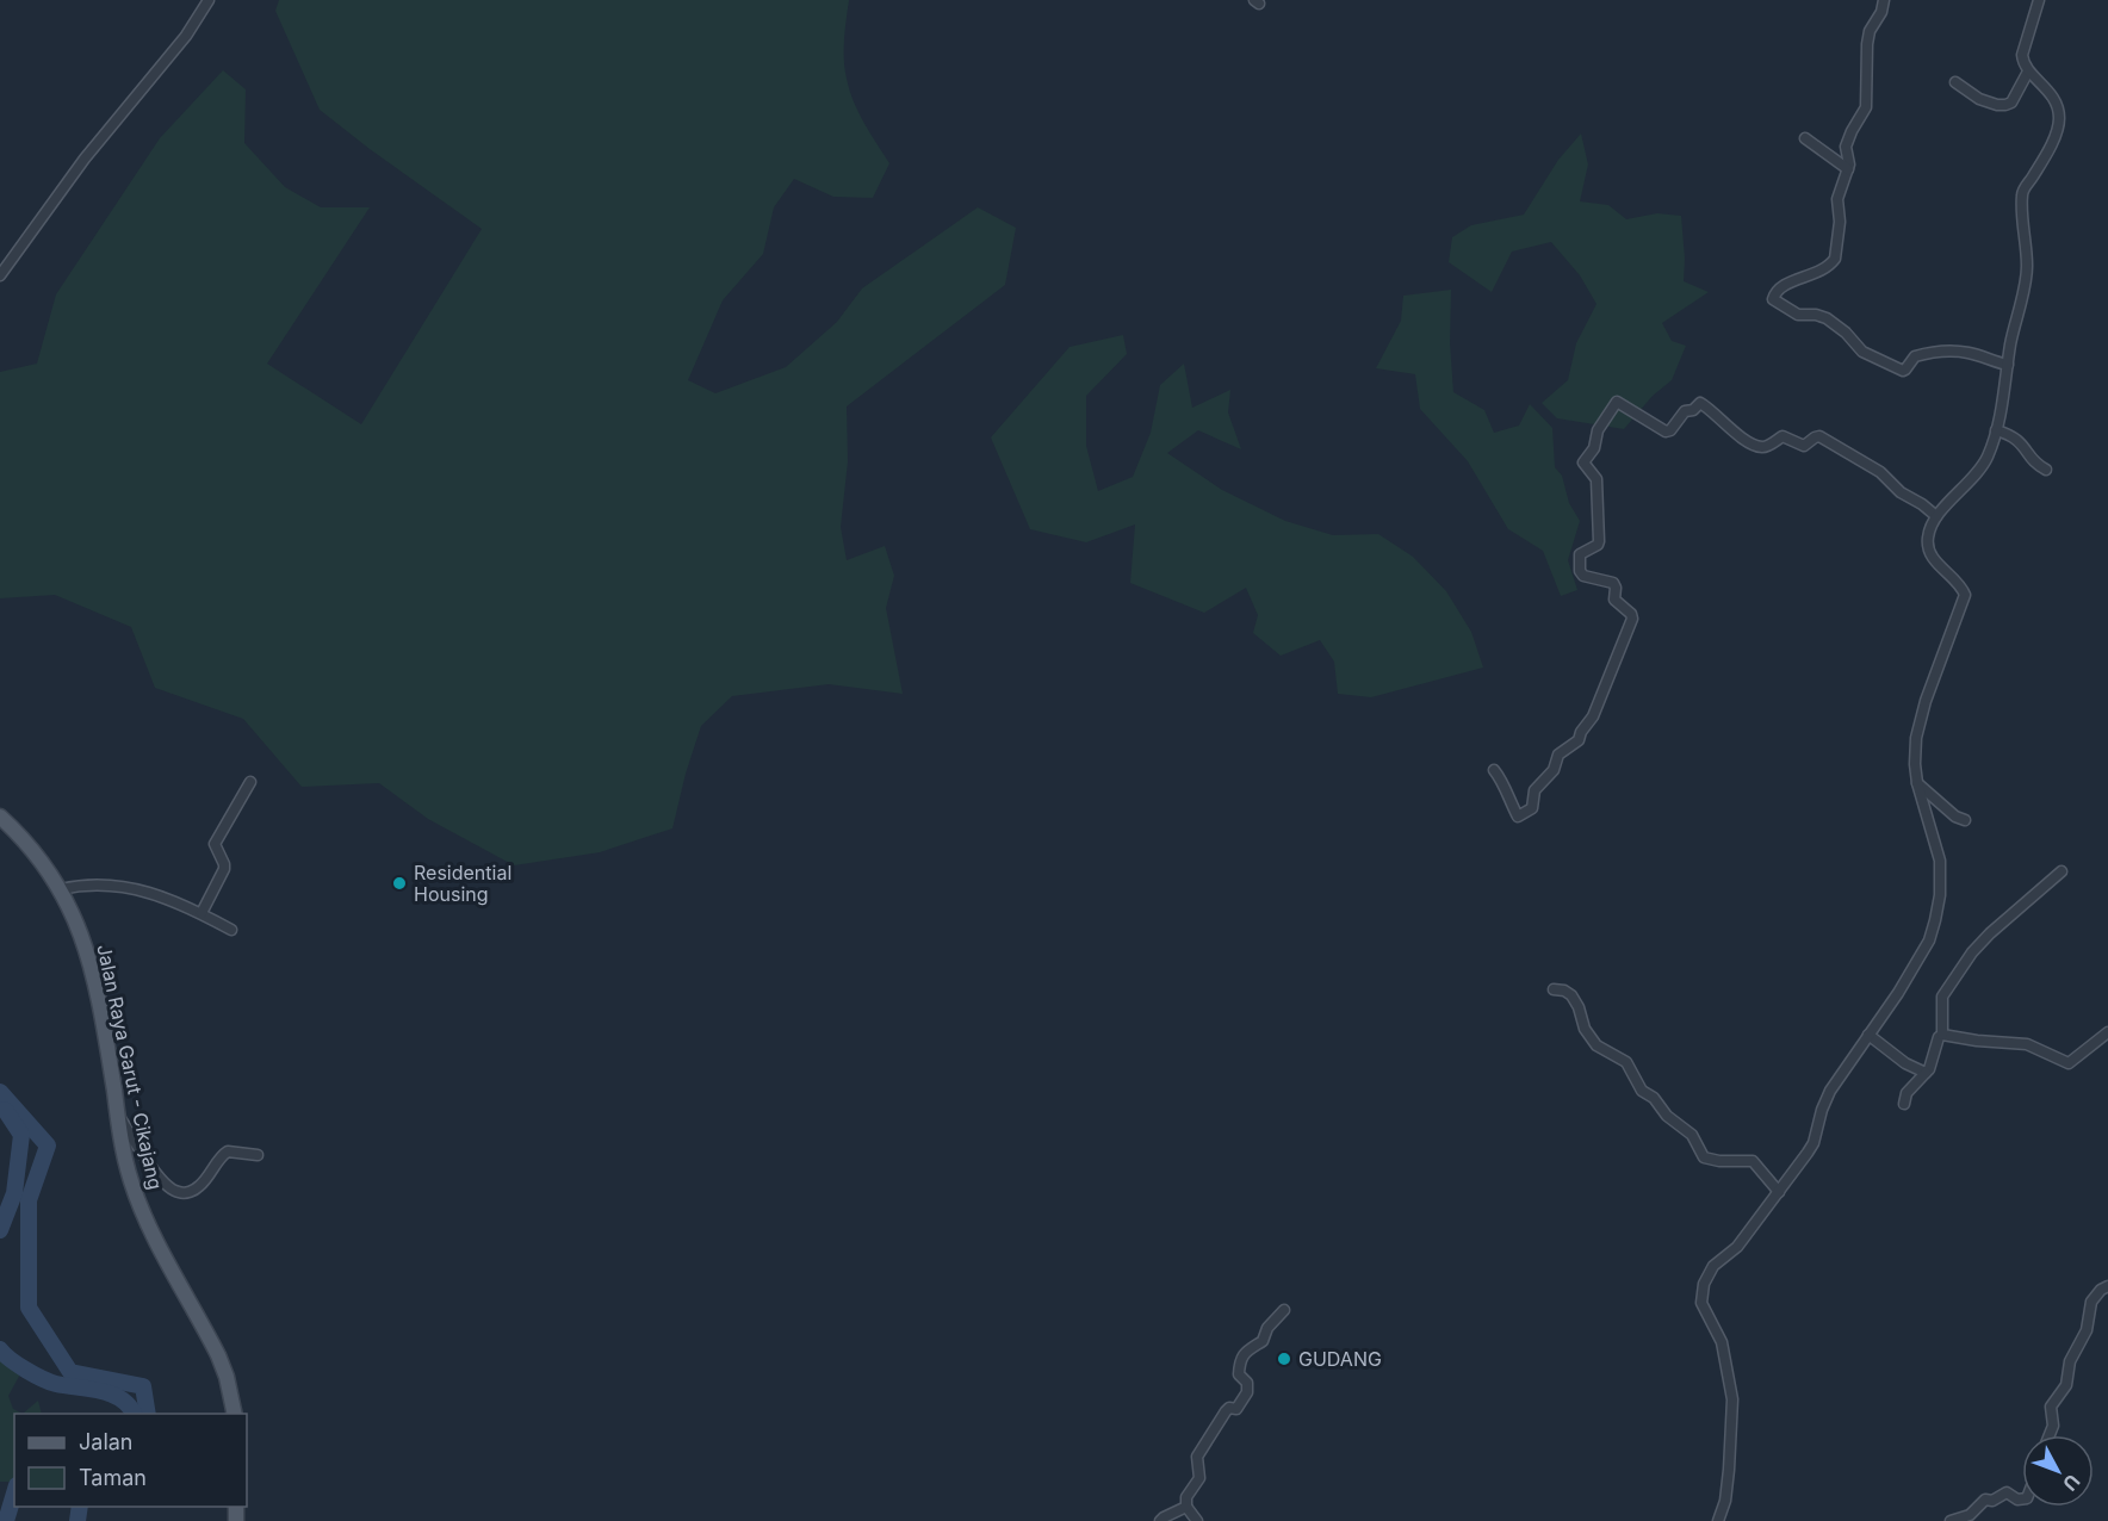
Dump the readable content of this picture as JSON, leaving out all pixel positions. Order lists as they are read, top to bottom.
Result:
{
  "streets": {
    "main road": ["Jalan Raya Garut - Cikajang"]
  },
  "places": ["Residential Housing", "GUDANG"],
  "legend": ["Jalan", "Taman"],
  "north": "bottom right"
}
